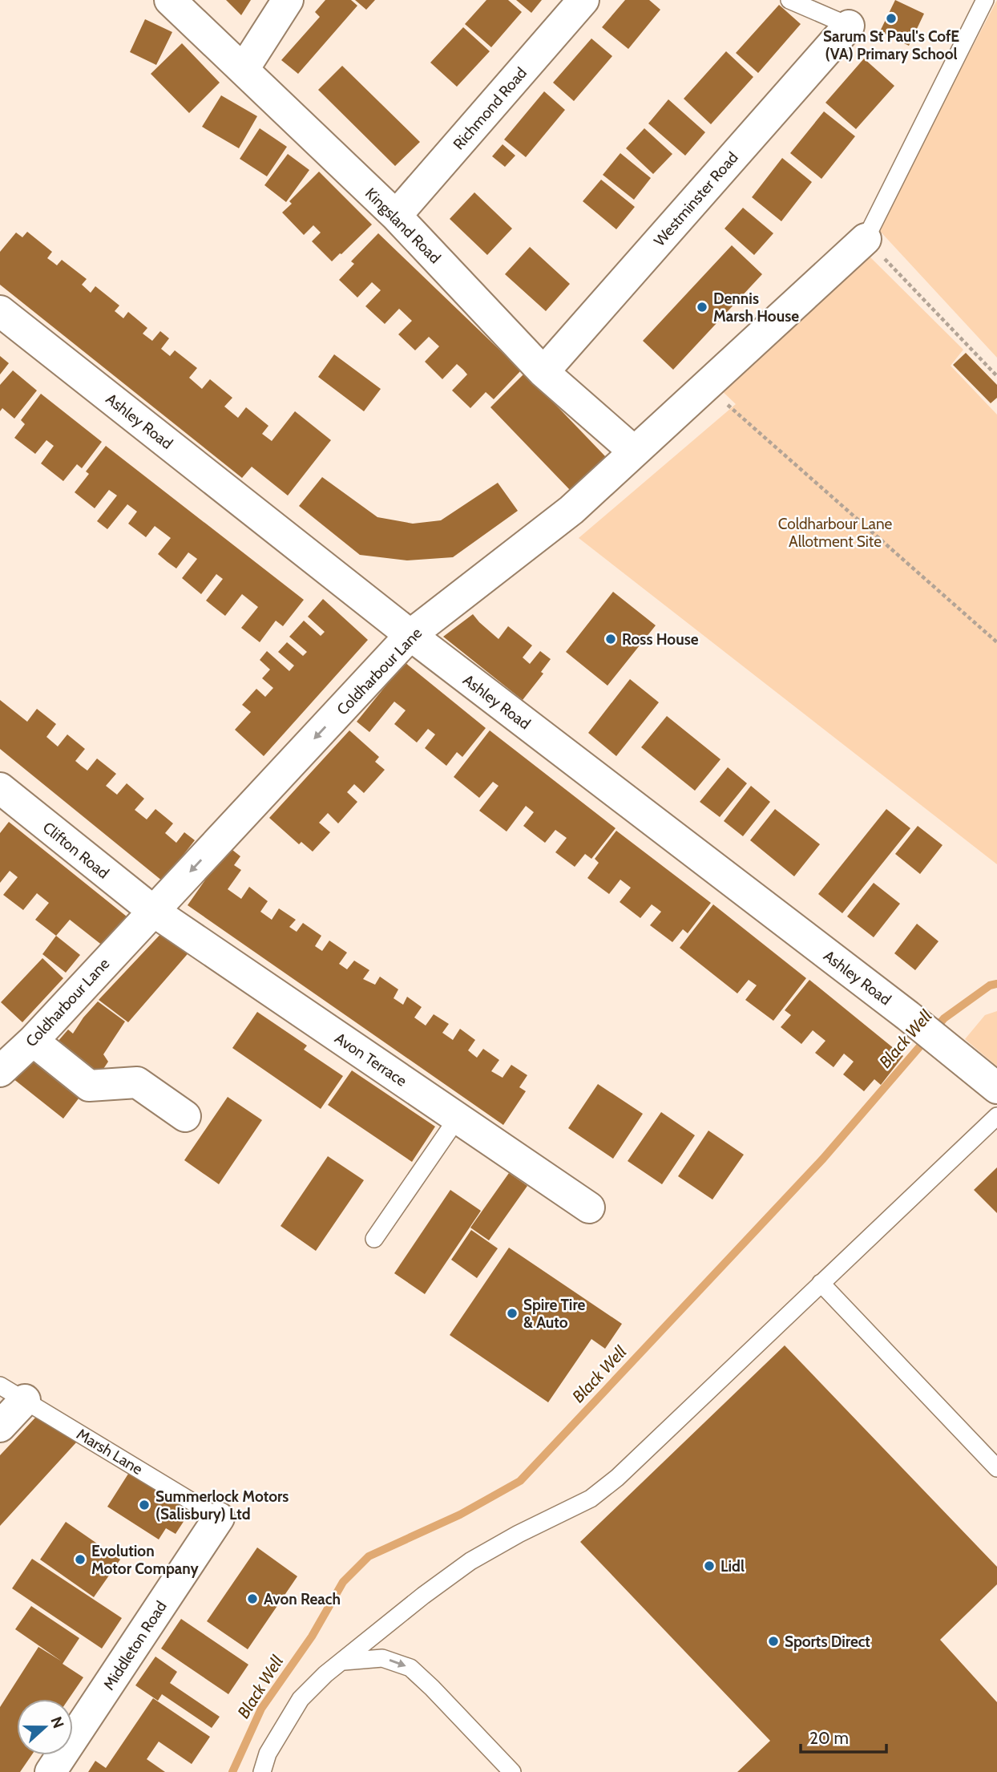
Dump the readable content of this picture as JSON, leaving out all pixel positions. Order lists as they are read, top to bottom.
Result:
{
  "streets": {
    "street": [
      "Richmond Road",
      "Westminster Road",
      "Kingsland Road",
      "Ashley Road",
      "Coldharbour Lane",
      "Clifton Road",
      "Avon Terrace",
      "Middleton Road"
    ],
    "lane": ["Marsh Lane"]
  },
  "crossings": [
    ["Richmond Road", "Kingsland Road"],
    ["Westminster Road", "Kingsland Road"],
    ["Kingsland Road", "Coldharbour Lane"],
    ["Ashley Road", "Coldharbour Lane"],
    ["Coldharbour Lane", "Clifton Road"],
    ["Coldharbour Lane", "Avon Terrace"],
    ["Clifton Road", "Avon Terrace"],
    ["Marsh Lane", "Middleton Road"]
  ],
  "water": ["Black Well"],
  "parks": ["Coldharbour Lane Allotment Site"],
  "places": [
    "Sarum St Paul's CofE (VA) Primary School",
    "Dennis Marsh House",
    "Ross House",
    "Spire Tire & Auto",
    "Summerlock Motors (Salisbury) Ltd",
    "Evolution Motor Company",
    "Lidl",
    "Avon Reach",
    "Sports Direct"
  ],
  "scale_bar": "20 m",
  "north": "right"
}
